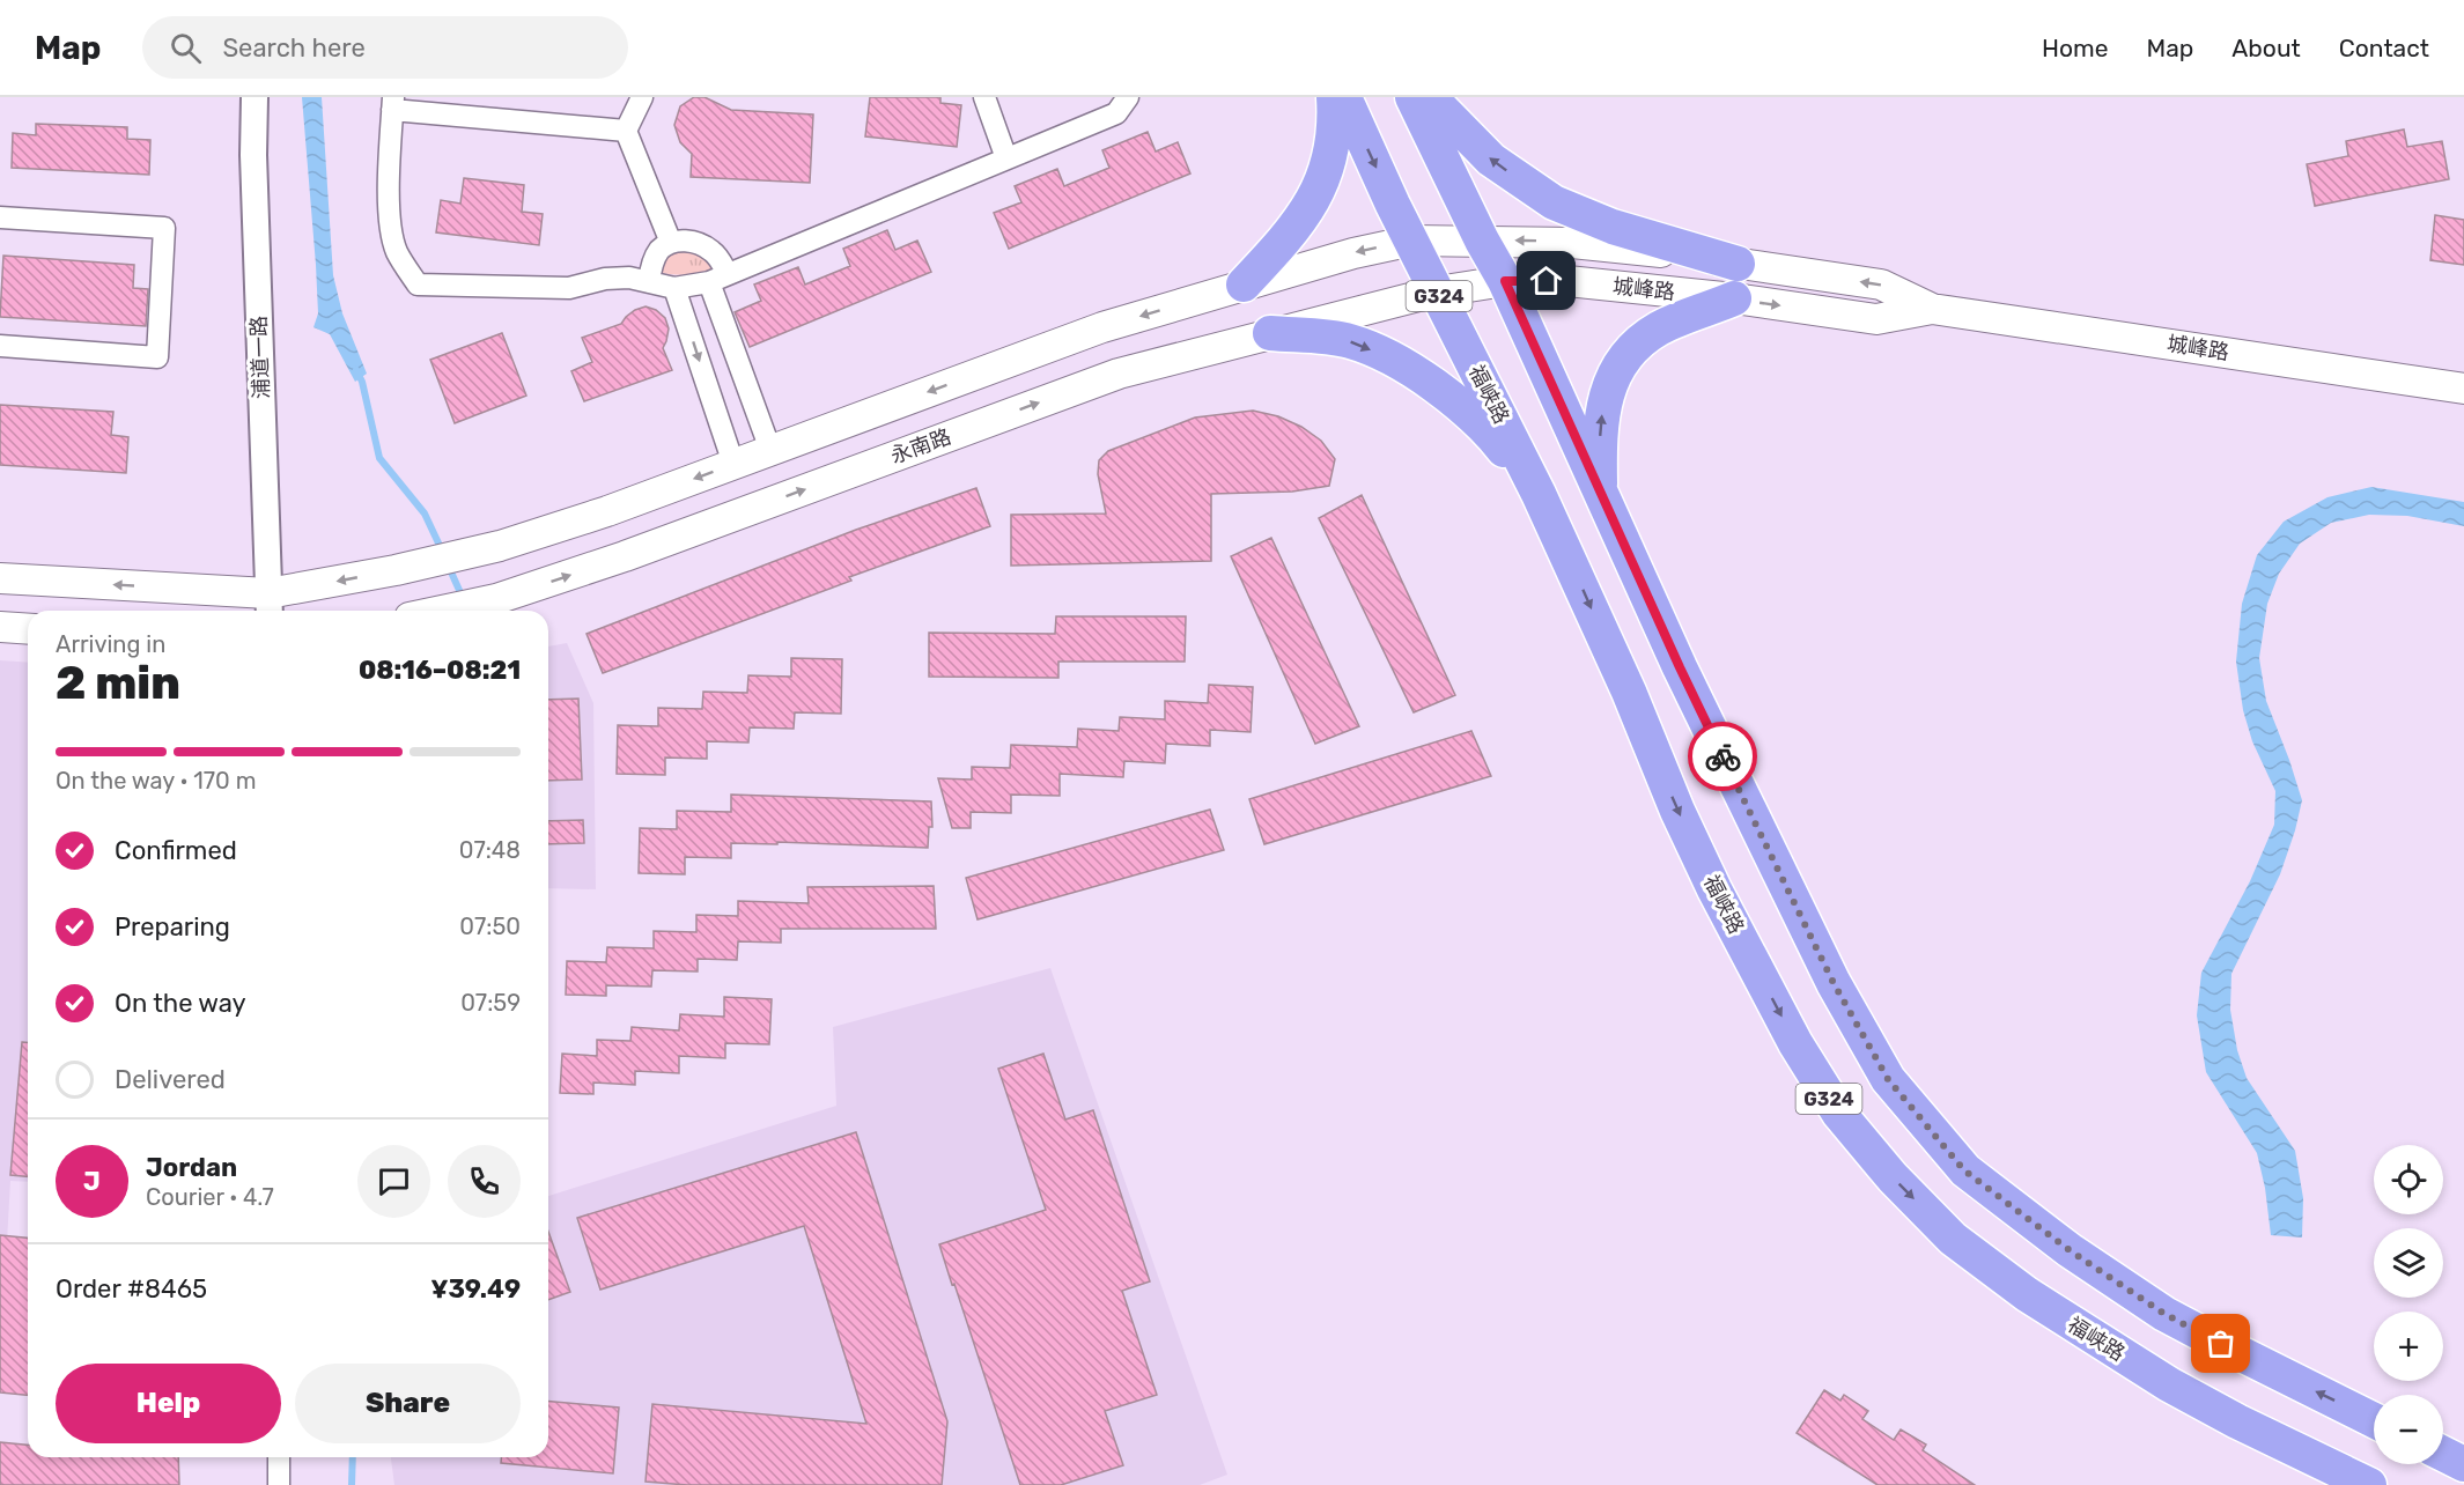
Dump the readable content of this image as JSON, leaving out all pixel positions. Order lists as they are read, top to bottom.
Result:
{
  "streets": {
    "highway": ["G324", "福峡路"],
    "main road": ["城峰路", "永南路"],
    "street": ["浦道一路"]
  },
  "crossings": [
    ["城峰路", "G324"],
    ["城峰路", "浦道一路"],
    ["城峰路", "福峡路"],
    ["城峰路", "永南路"],
    ["福峡路", "永南路"]
  ],
  "one_way": ["永南路"],
  "page": {
    "header": "Map",
    "search": "Search here",
    "nav": [
      "Home",
      "Map",
      "About",
      "Contact"
    ],
    "heading": ["2 min", "Arriving in", "08:16–08:21"],
    "panel": [
      "Jordan",
      "Courier · 4.7",
      "Order #8465",
      "¥39.49"
    ],
    "bar": "On the way · 170 m",
    "list": [
      ["Confirmed", "07:48"],
      ["Preparing", "07:50"],
      ["On the way", "07:59"],
      "Delivered"
    ],
    "map_buttons": ["+", "−"],
    "round": "J",
    "buttons": ["Help", "Share"]
  }
}
